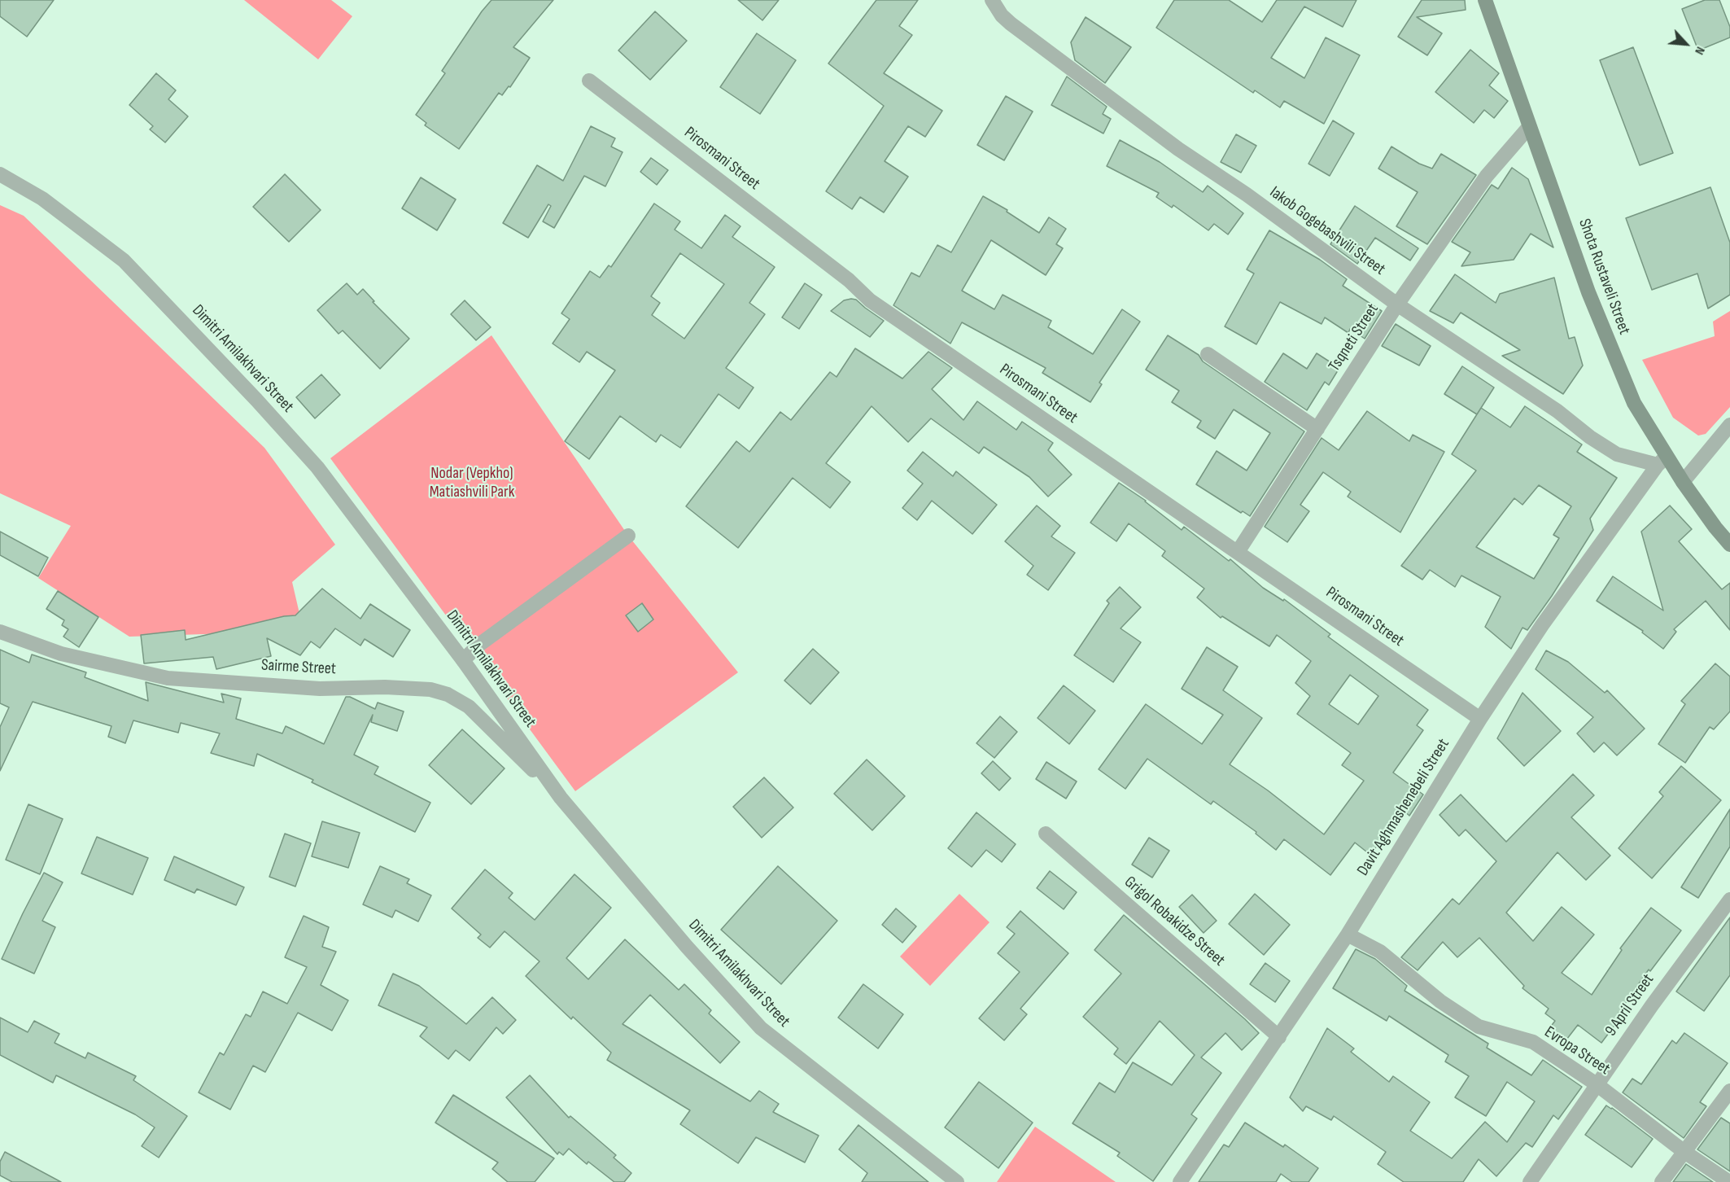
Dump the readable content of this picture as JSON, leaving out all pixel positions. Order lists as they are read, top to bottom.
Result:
{
  "streets": {
    "main road": ["Shota Rustaveli Street"],
    "street": [
      "Pirosmani Street",
      "Iakob Gogebashvili Street",
      "Tsqneti Street",
      "Dimitri Amilakhvari Street",
      "Sairme Street",
      "Davit Aghmashenebeli Street",
      "Grigol Robakidze Street",
      "9 April Street",
      "Evropa Street"
    ]
  },
  "crossings": [
    ["Pirosmani Street", "Tsqneti Street"],
    ["Pirosmani Street", "Davit Aghmashenebeli Street"],
    ["Iakob Gogebashvili Street", "Shota Rustaveli Street"],
    ["Iakob Gogebashvili Street", "Tsqneti Street"],
    ["Iakob Gogebashvili Street", "Davit Aghmashenebeli Street"],
    ["Shota Rustaveli Street", "Tsqneti Street"],
    ["Shota Rustaveli Street", "Davit Aghmashenebeli Street"],
    ["Dimitri Amilakhvari Street", "Sairme Street"],
    ["Davit Aghmashenebeli Street", "Grigol Robakidze Street"],
    ["Davit Aghmashenebeli Street", "Evropa Street"],
    ["9 April Street", "Evropa Street"]
  ],
  "parks": ["Nodar (Vepkho) Matiashvili Park"],
  "north": "bottom right"
}
